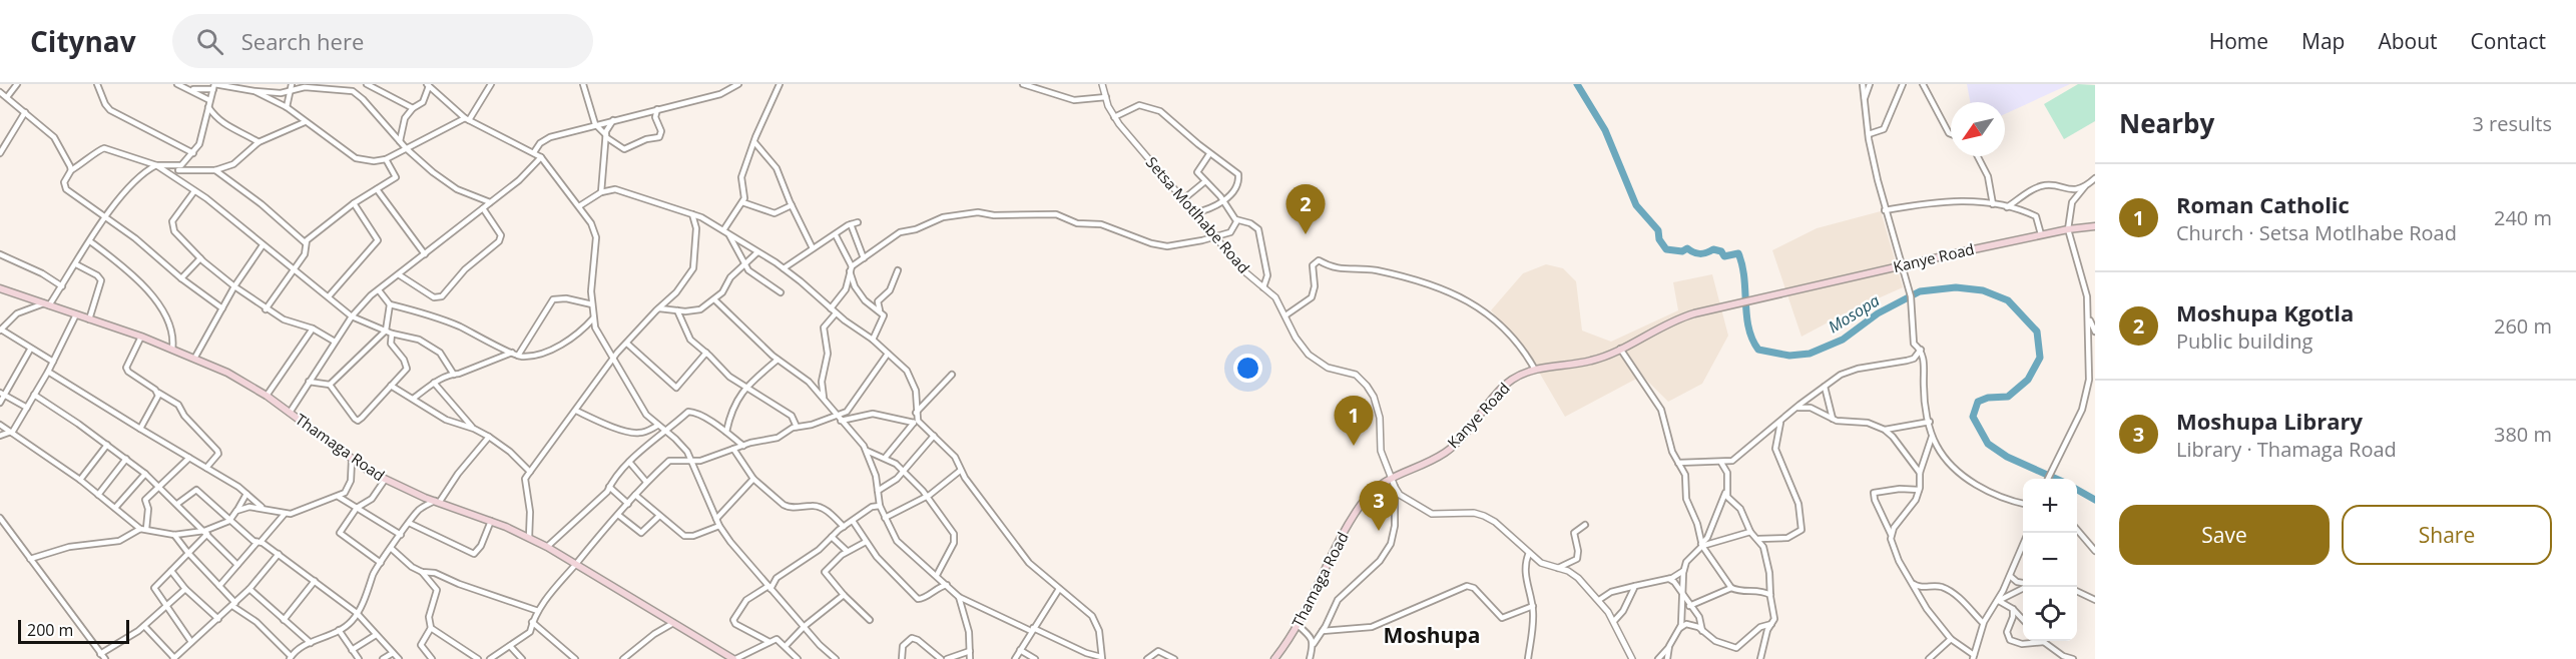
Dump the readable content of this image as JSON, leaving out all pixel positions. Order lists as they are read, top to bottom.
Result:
{
  "streets": {
    "main road": ["Kanye Road", "Thamaga Road"],
    "street": ["Setsa Motlhabe Road"]
  },
  "crossings": [
    ["Setsa Motlhabe Road", "Kanye Road"],
    ["Setsa Motlhabe Road", "Thamaga Road"],
    ["Kanye Road", "Thamaga Road"]
  ],
  "districts": ["Moshupa"],
  "water": ["Mosopa"],
  "scale_bar": "200 m",
  "north": "bottom left",
  "page": {
    "header": "Citynav",
    "search": "Search here",
    "nav": [
      "Home",
      "Map",
      "About",
      "Contact"
    ],
    "heading": ["Nearby", "3 results"],
    "list": [
      {
        "mark": "1",
        "name": "Roman Catholic",
        "note": "Church · Setsa Motlhabe Road",
        "value": "240 m"
      },
      {
        "mark": "2",
        "name": "Moshupa Kgotla",
        "note": "Public building",
        "value": "260 m"
      },
      {
        "mark": "3",
        "name": "Moshupa Library",
        "note": "Library · Thamaga Road",
        "value": "380 m"
      }
    ],
    "pins": ["2", "1", "3"],
    "map_buttons": ["+", "−"],
    "buttons": ["Save", "Share"],
    "scale": "200 m"
  }
}
